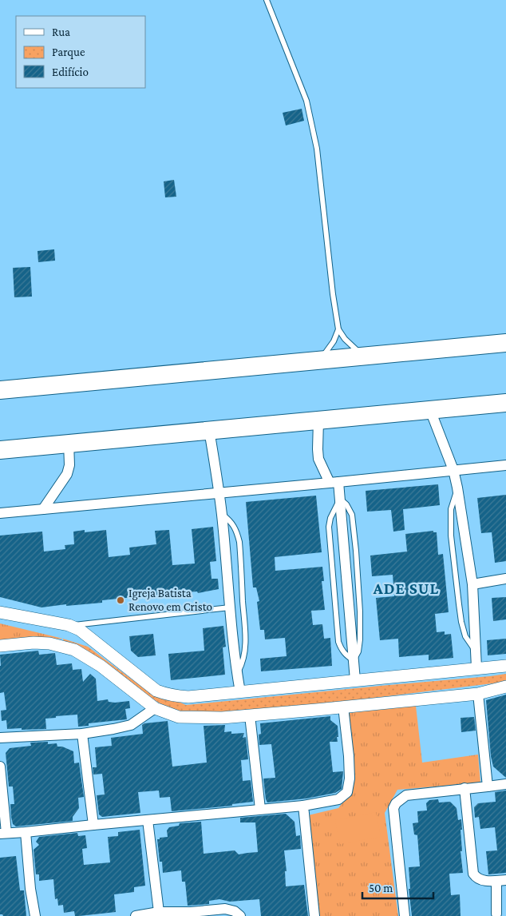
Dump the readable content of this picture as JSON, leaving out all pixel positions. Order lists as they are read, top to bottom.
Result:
{
  "districts": ["ADE SUL"],
  "places": ["Igreja Batista Renovo em Cristo"],
  "legend": ["Rua", "Parque", "Edifício"],
  "scale_bar": "50 m"
}
